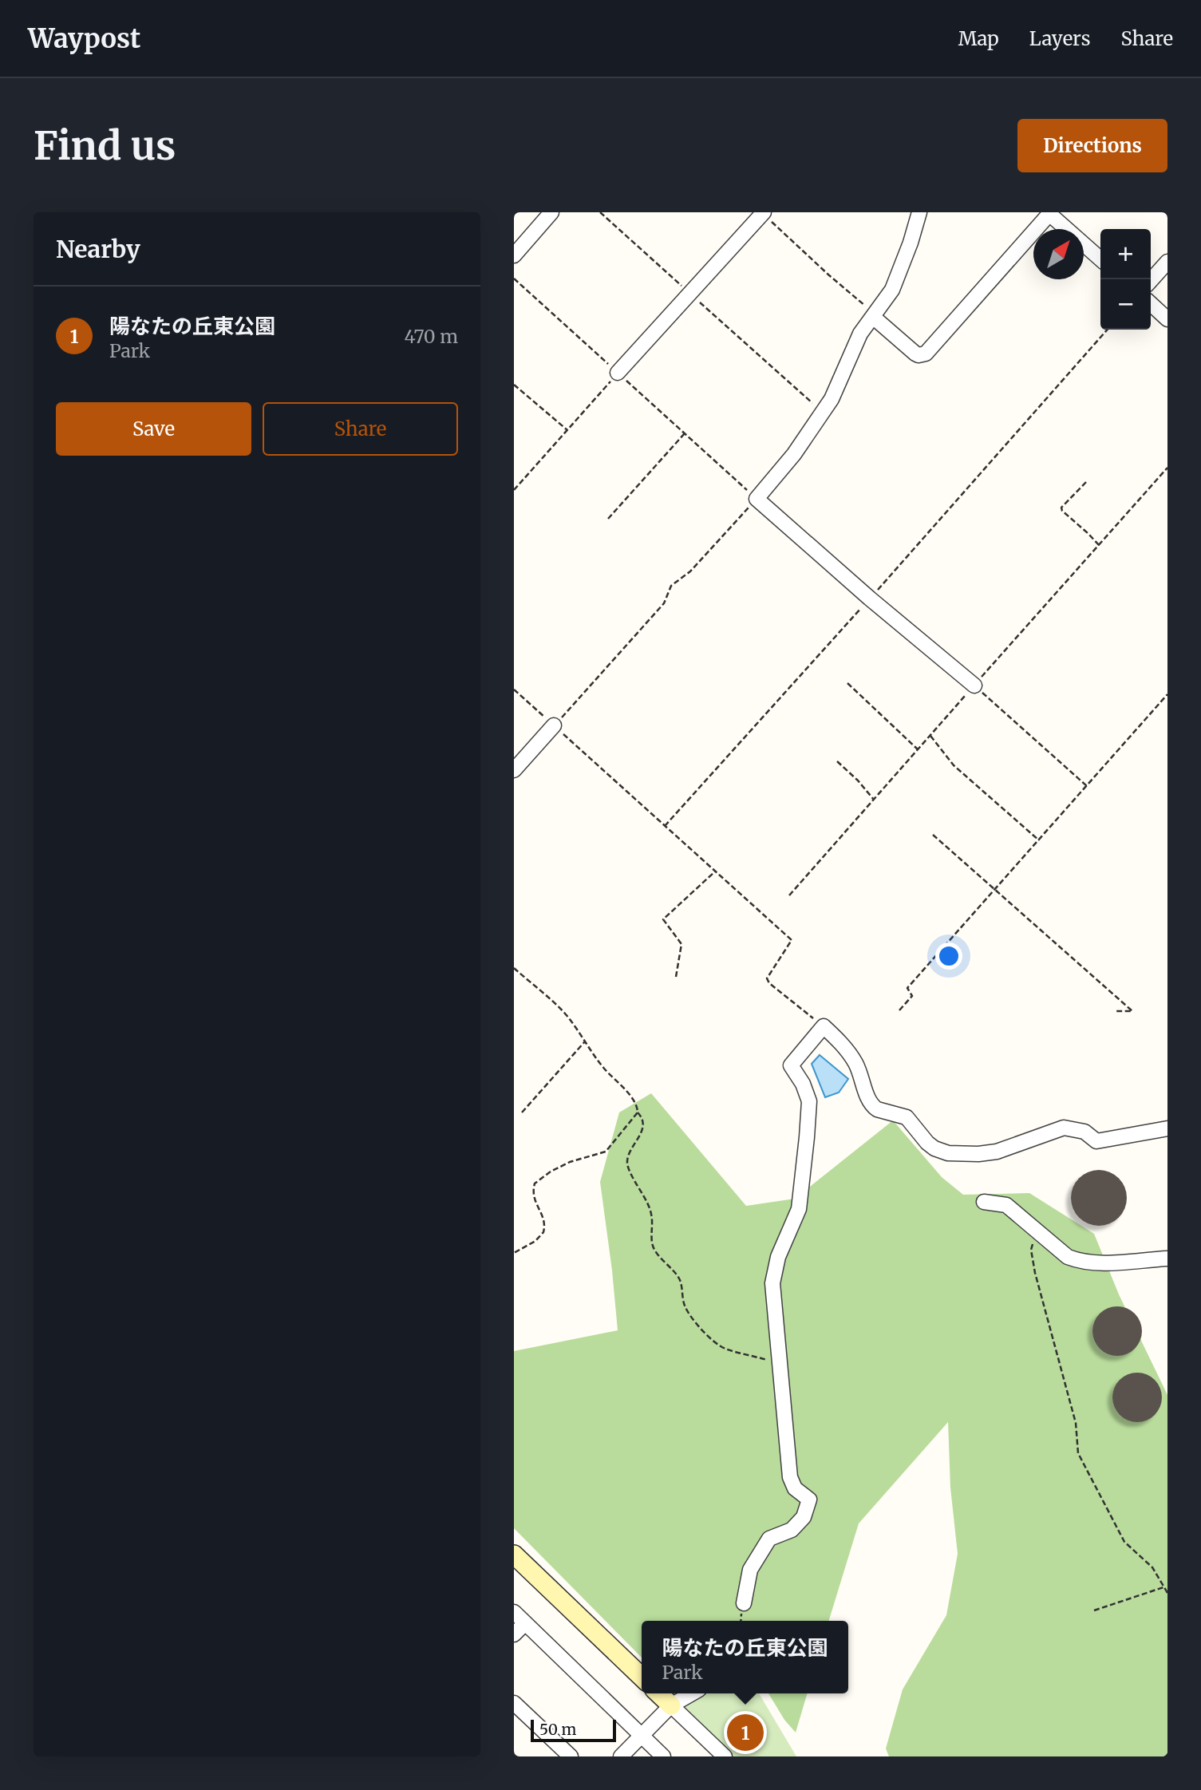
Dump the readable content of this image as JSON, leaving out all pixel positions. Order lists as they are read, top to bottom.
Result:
{
  "scale_bar": "50 m",
  "north": "top right",
  "page": {
    "header": "Waypost",
    "nav": ["Map", "Layers", "Share"],
    "buttons": [
      "Directions",
      ["Save", "Share"]
    ],
    "title": "Find us",
    "heading": "Nearby",
    "map_buttons": ["+", "−"],
    "list": [
      {
        "mark": "1",
        "name": "陽なたの丘東公園",
        "note": "Park",
        "value": "470 m"
      }
    ],
    "popup": ["陽なたの丘東公園", "Park"],
    "pins": "1",
    "scale": "50 m"
  }
}
